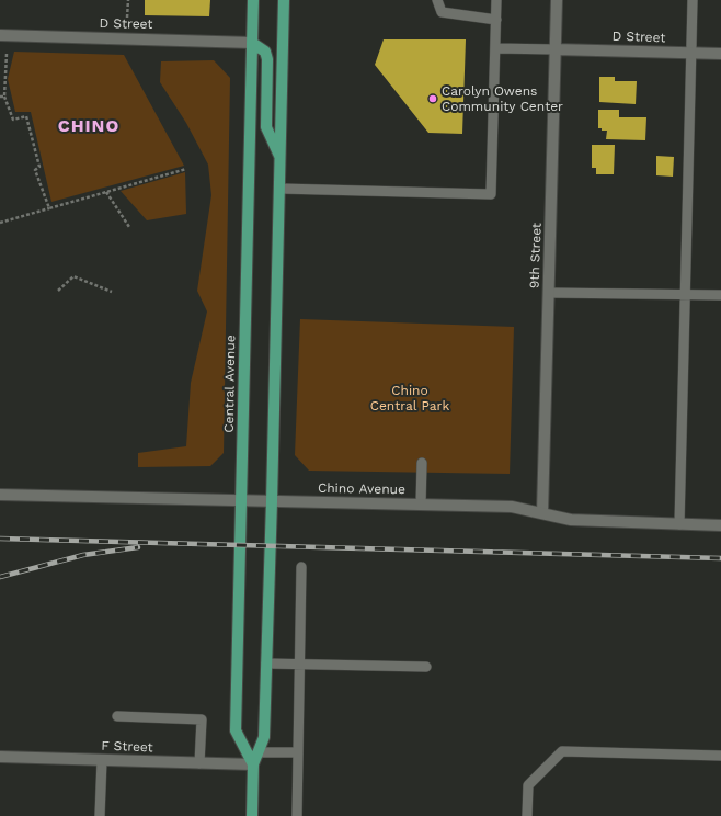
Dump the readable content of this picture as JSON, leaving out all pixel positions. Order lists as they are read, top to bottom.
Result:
{
  "streets": {
    "main road": ["Central Avenue"],
    "street": [
      "D Street",
      "9th Street",
      "Chino Avenue",
      "F Street"
    ]
  },
  "crossings": [
    ["D Street", "9th Street"],
    ["D Street", "Central Avenue"],
    ["9th Street", "Chino Avenue"],
    ["Central Avenue", "Chino Avenue"],
    ["Central Avenue", "F Street"]
  ],
  "districts": ["CHINO"],
  "parks": ["Chino Central Park"],
  "places": ["Carolyn Owens Community Center"]
}
